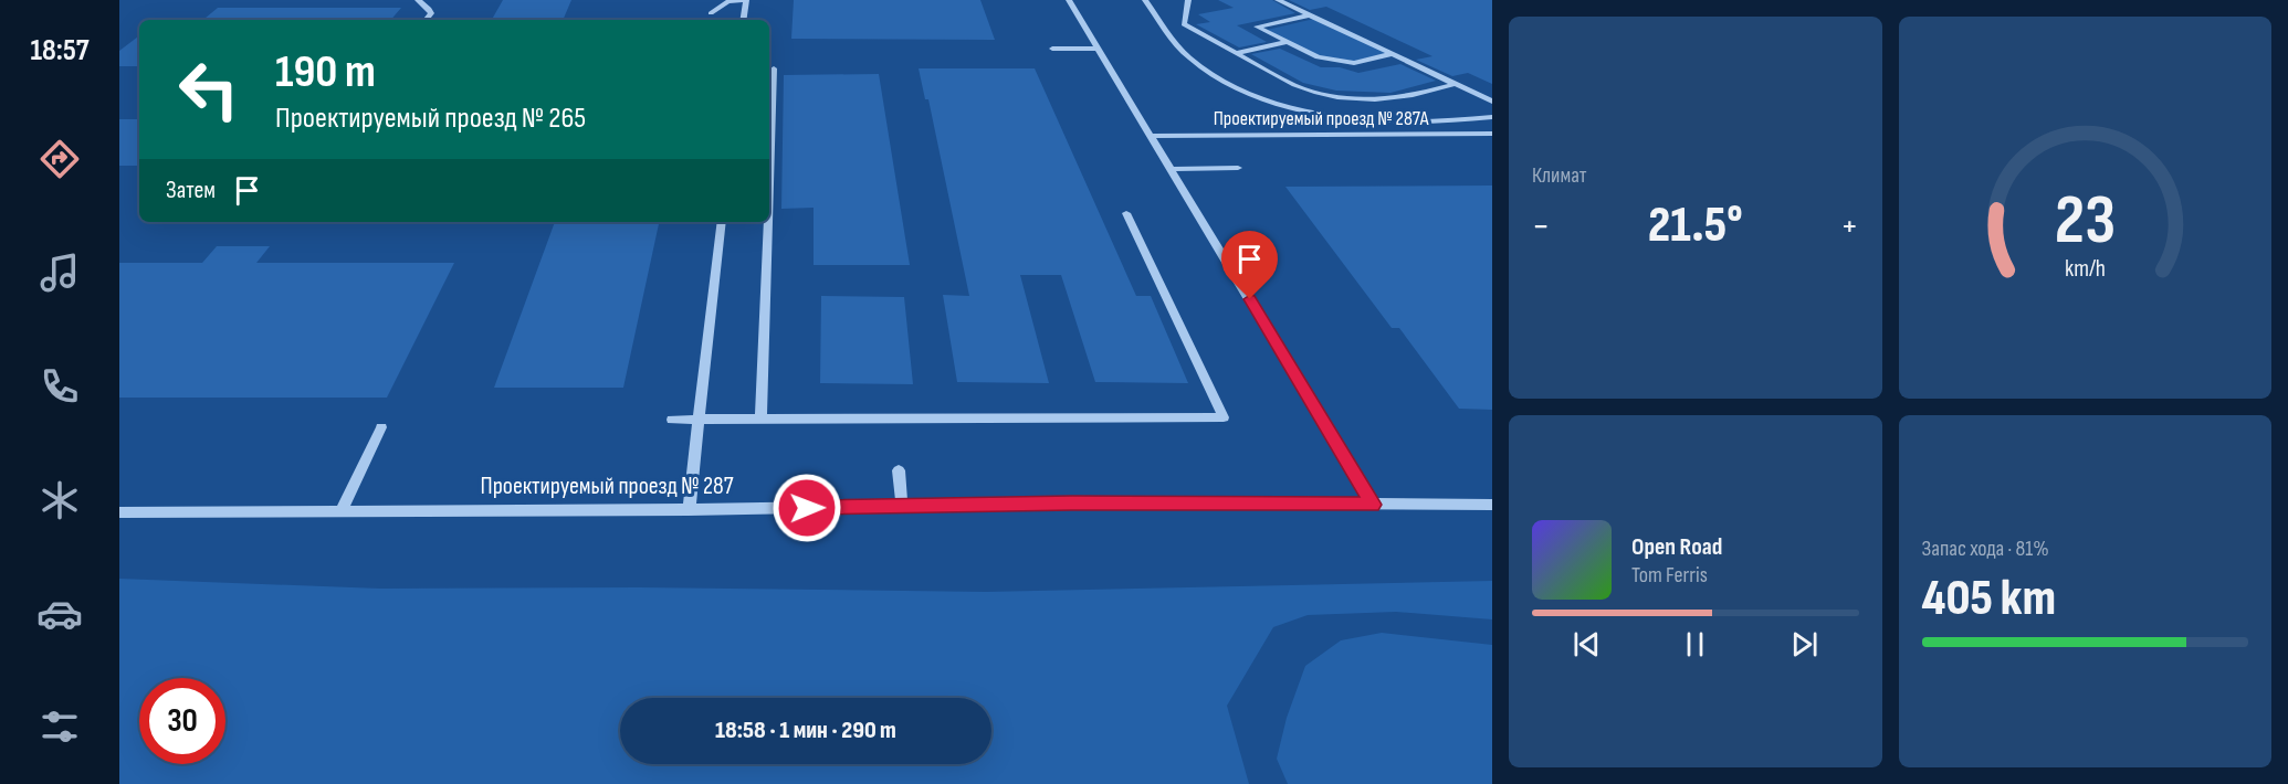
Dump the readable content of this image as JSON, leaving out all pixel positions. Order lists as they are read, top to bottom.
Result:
{
  "streets": {
    "street": ["Проектируемый проезд № 287А", "Проектируемый проезд № 287"]
  },
  "page": {
    "tabs": "18:57",
    "tile": [
      "Климат",
      ["Запас хода · 81%", "405 km"]
    ],
    "turn": ["190 m", "Проектируемый проезд № 265"],
    "then": "Затем",
    "heat": ["−", "21.5°", "+"],
    "song": ["Open Road", "Tom Ferris"],
    "limit": "30",
    "trip": "18:58 · 1 мин · 290 m",
    "gauge": ["23", "km/h"]
  }
}
